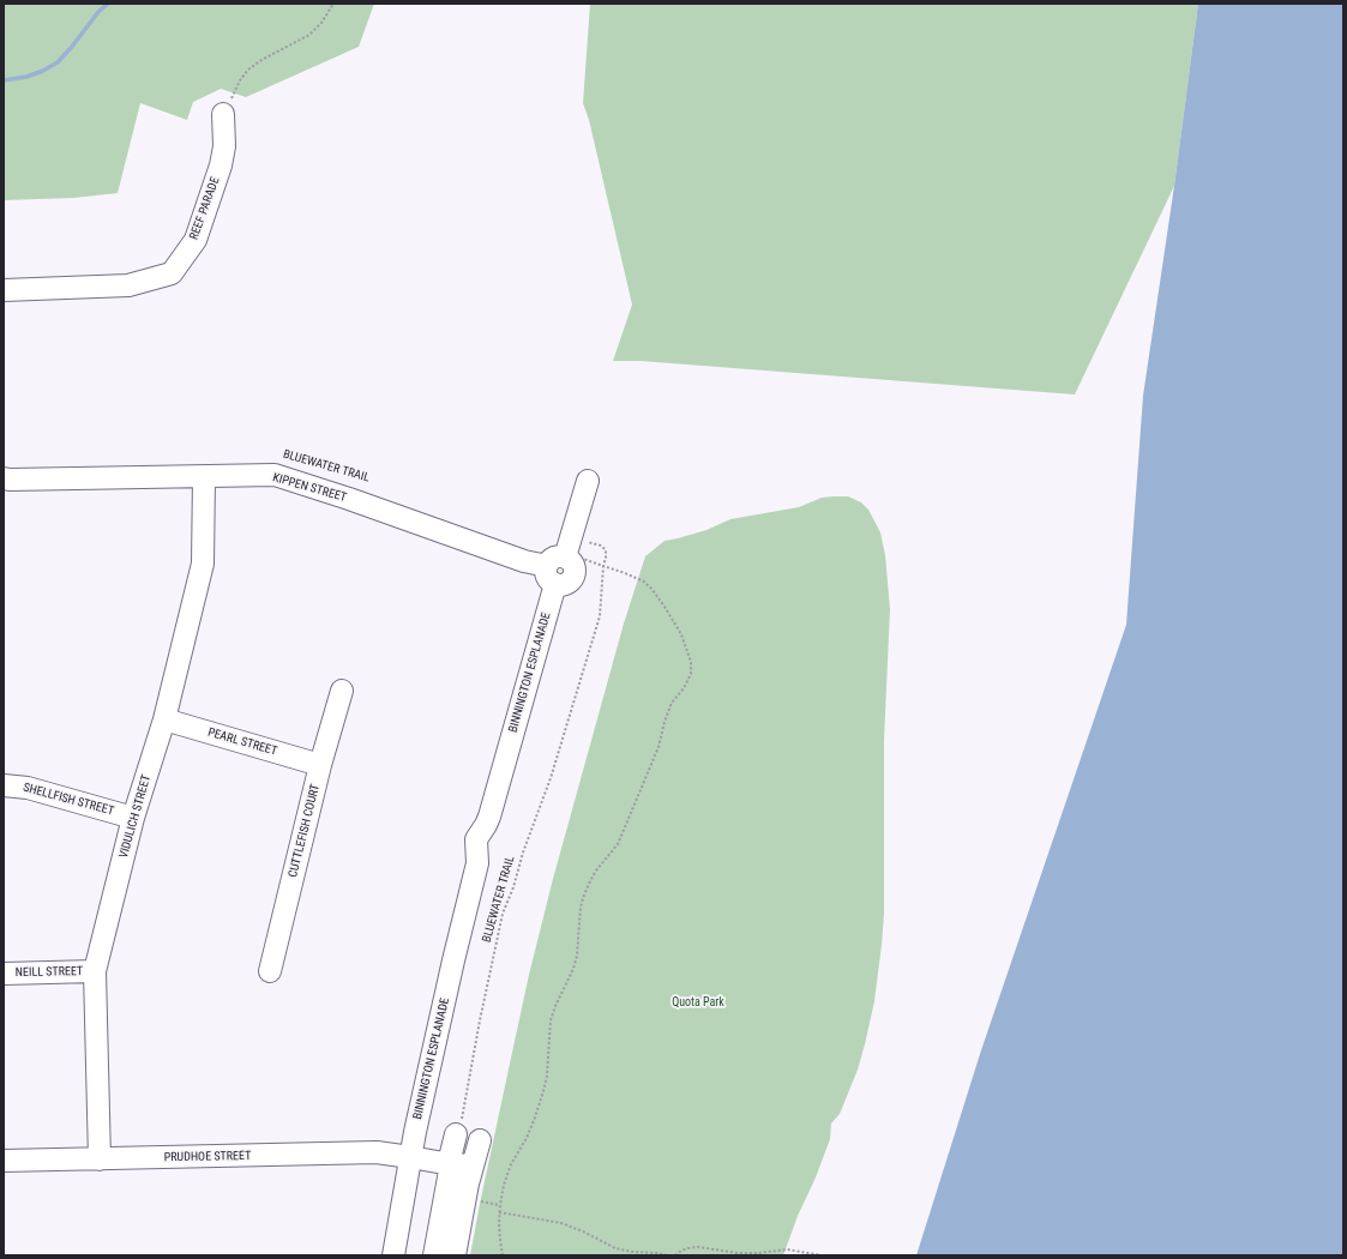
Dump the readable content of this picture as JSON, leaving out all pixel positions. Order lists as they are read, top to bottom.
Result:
{
  "streets": {
    "street": [
      "REEF PARADE",
      "KIPPEN STREET",
      "BINNINGTON ESPLANADE",
      "PEARL STREET",
      "SHELLFISH STREET",
      "VIDULICH STREET",
      "CUTTLEFISH COURT",
      "NEILL STREET",
      "PRUDHOE STREET"
    ],
    "path": ["BLUEWATER TRAIL"]
  },
  "crossings": [
    ["BLUEWATER TRAIL", "KIPPEN STREET"],
    ["BLUEWATER TRAIL", "BINNINGTON ESPLANADE"],
    ["KIPPEN STREET", "BINNINGTON ESPLANADE"],
    ["KIPPEN STREET", "VIDULICH STREET"],
    ["BINNINGTON ESPLANADE", "PRUDHOE STREET"],
    ["PEARL STREET", "VIDULICH STREET"],
    ["PEARL STREET", "CUTTLEFISH COURT"],
    ["SHELLFISH STREET", "VIDULICH STREET"],
    ["VIDULICH STREET", "NEILL STREET"],
    ["VIDULICH STREET", "PRUDHOE STREET"]
  ],
  "parks": ["Quota Park"]
}
